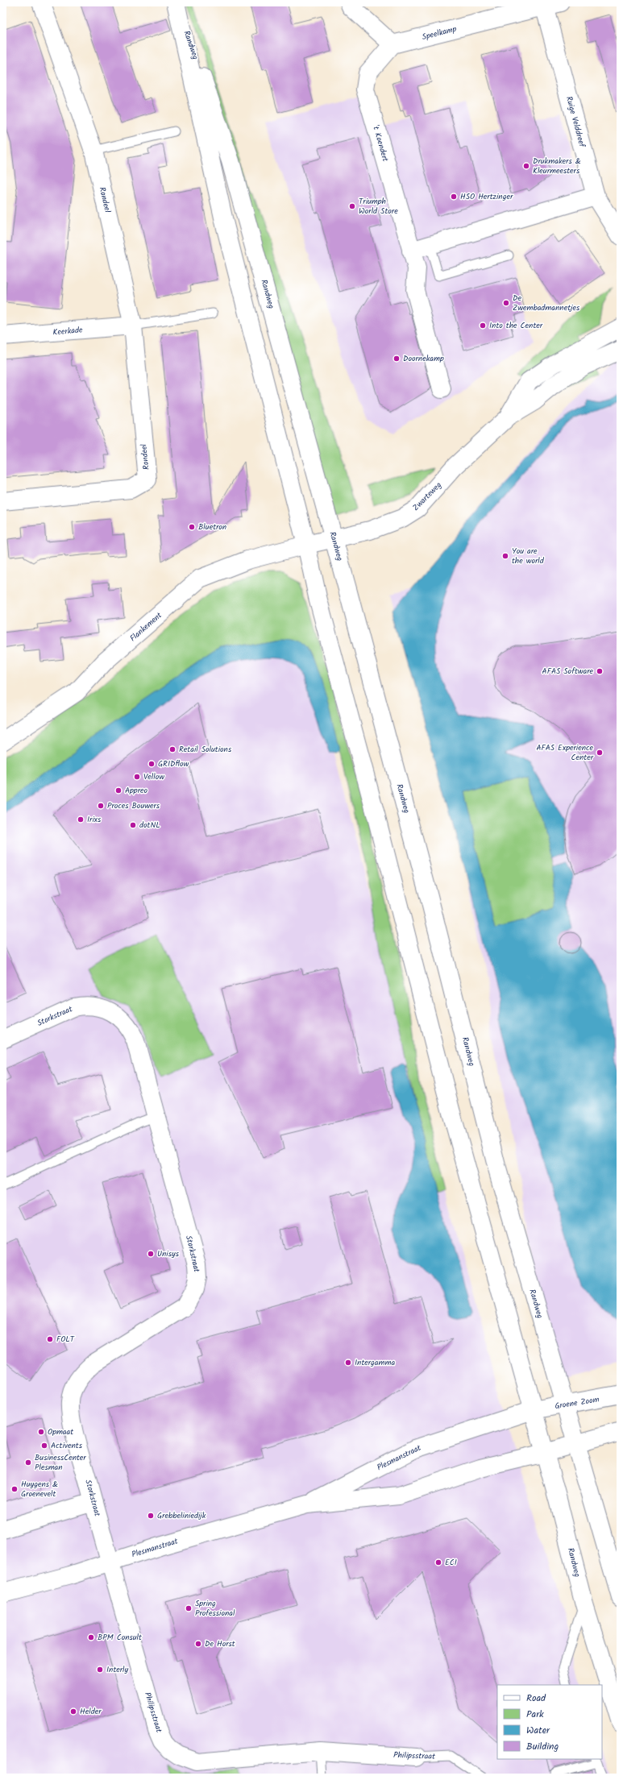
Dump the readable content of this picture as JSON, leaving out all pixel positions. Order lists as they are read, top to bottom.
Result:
{
  "streets": {
    "street": [
      "Speelkamp",
      "Randweg",
      "Ruige Velddreef",
      "'t Koendert",
      "Rondeel",
      "Keerkade",
      "Zwarteweg",
      "Flankement",
      "Storkstraat",
      "Groene Zoom",
      "Plesmanstraat",
      "Philipsstraat"
    ]
  },
  "crossings": [
    ["Speelkamp", "Ruige Velddreef"],
    ["Speelkamp", "'t Koendert"],
    ["Randweg", "Zwarteweg"],
    ["Randweg", "Flankement"],
    ["Randweg", "Groene Zoom"],
    ["Randweg", "Plesmanstraat"],
    ["Rondeel", "Keerkade"],
    ["Zwarteweg", "Flankement"],
    ["Storkstraat", "Plesmanstraat"],
    ["Storkstraat", "Philipsstraat"],
    ["Groene Zoom", "Plesmanstraat"],
    ["Plesmanstraat", "Philipsstraat"]
  ],
  "places": [
    "Drukmakers & Kleurmeesters",
    "HSO Hertzinger",
    "Triumph World Store",
    "De Zwembadmannetjes",
    "Into the Center",
    "Doornekamp",
    "Bluetron",
    "You are the world",
    "AFAS Software",
    "Retail Solutions",
    "AFAS Experience Center",
    "GRIDflow",
    "Vellow",
    "Appreo",
    "Proces Bouwers",
    "Irixs",
    "dotNL",
    "Unisys",
    "FOLT",
    "Intergamma",
    "Opmaat",
    "Activents",
    "BusinessCenter Plesman",
    "Huygens & Groenevelt",
    "Grebbeliniedijk",
    "ECI",
    "Spring Professional",
    "BPM Consult",
    "De Horst",
    "Interly",
    "Helder"
  ],
  "legend": [
    "Road",
    "Park",
    "Water",
    "Building"
  ]
}
